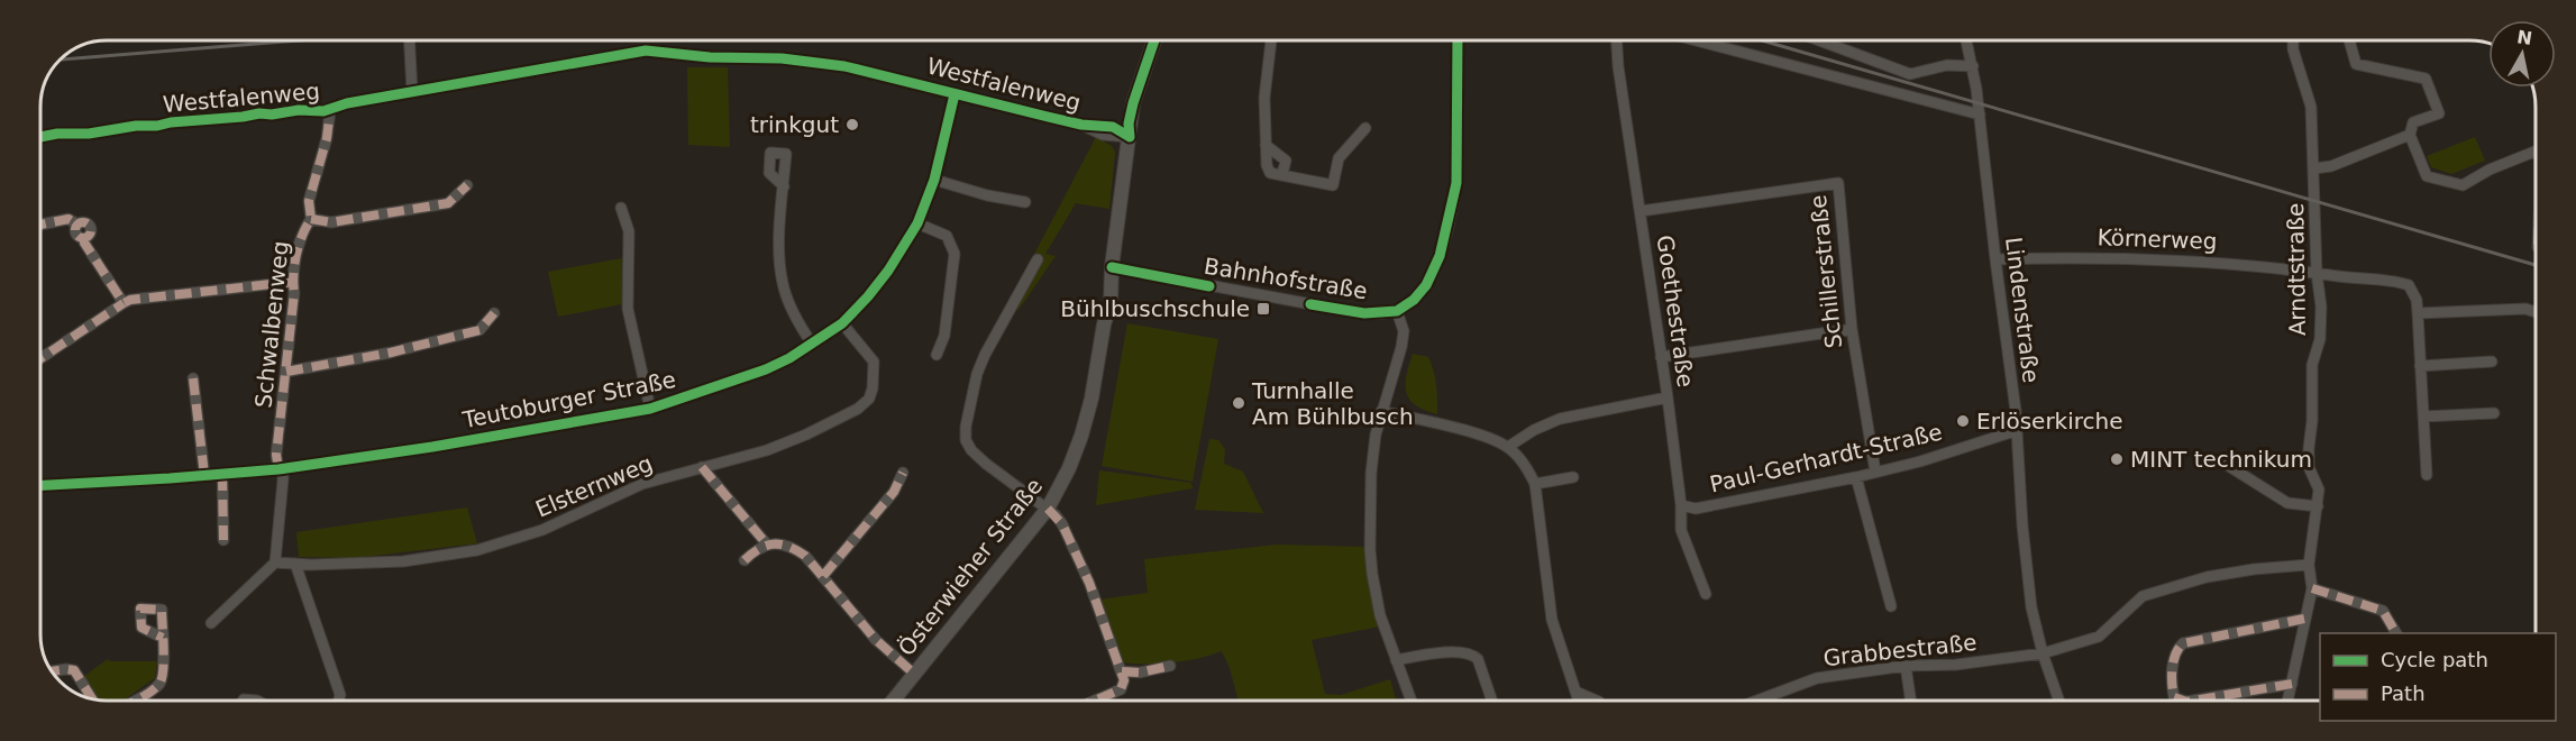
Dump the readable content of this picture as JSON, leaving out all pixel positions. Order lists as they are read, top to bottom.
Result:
{
  "streets": {
    "street": [
      "Westfalenweg",
      "Körnerweg",
      "Arndtstraße",
      "Schillerstraße",
      "Bahnhofstraße",
      "Lindenstraße",
      "Goethestraße",
      "Schwalbenweg",
      "Teutoburger Straße",
      "Paul-Gerhardt-Straße",
      "Elsternweg",
      "Österwieher Straße",
      "Grabbestraße"
    ]
  },
  "crossings": [
    ["Westfalenweg", "Schwalbenweg"],
    ["Westfalenweg", "Teutoburger Straße"],
    ["Westfalenweg", "Österwieher Straße"],
    ["Körnerweg", "Arndtstraße"],
    ["Körnerweg", "Lindenstraße"],
    ["Arndtstraße", "Grabbestraße"],
    ["Schillerstraße", "Goethestraße"],
    ["Schillerstraße", "Paul-Gerhardt-Straße"],
    ["Bahnhofstraße", "Österwieher Straße"],
    ["Lindenstraße", "Paul-Gerhardt-Straße"],
    ["Lindenstraße", "Grabbestraße"],
    ["Goethestraße", "Paul-Gerhardt-Straße"],
    ["Schwalbenweg", "Teutoburger Straße"],
    ["Schwalbenweg", "Elsternweg"],
    ["Teutoburger Straße", "Elsternweg"]
  ],
  "places": {
    "other": [
      "trinkgut",
      "Turnhalle Am Bühlbusch",
      "Erlöserkirche",
      "MINT technikum"
    ],
    "transit": ["Bühlbuschschule"]
  },
  "legend": ["Cycle path", "Path"],
  "north": "top"
}
